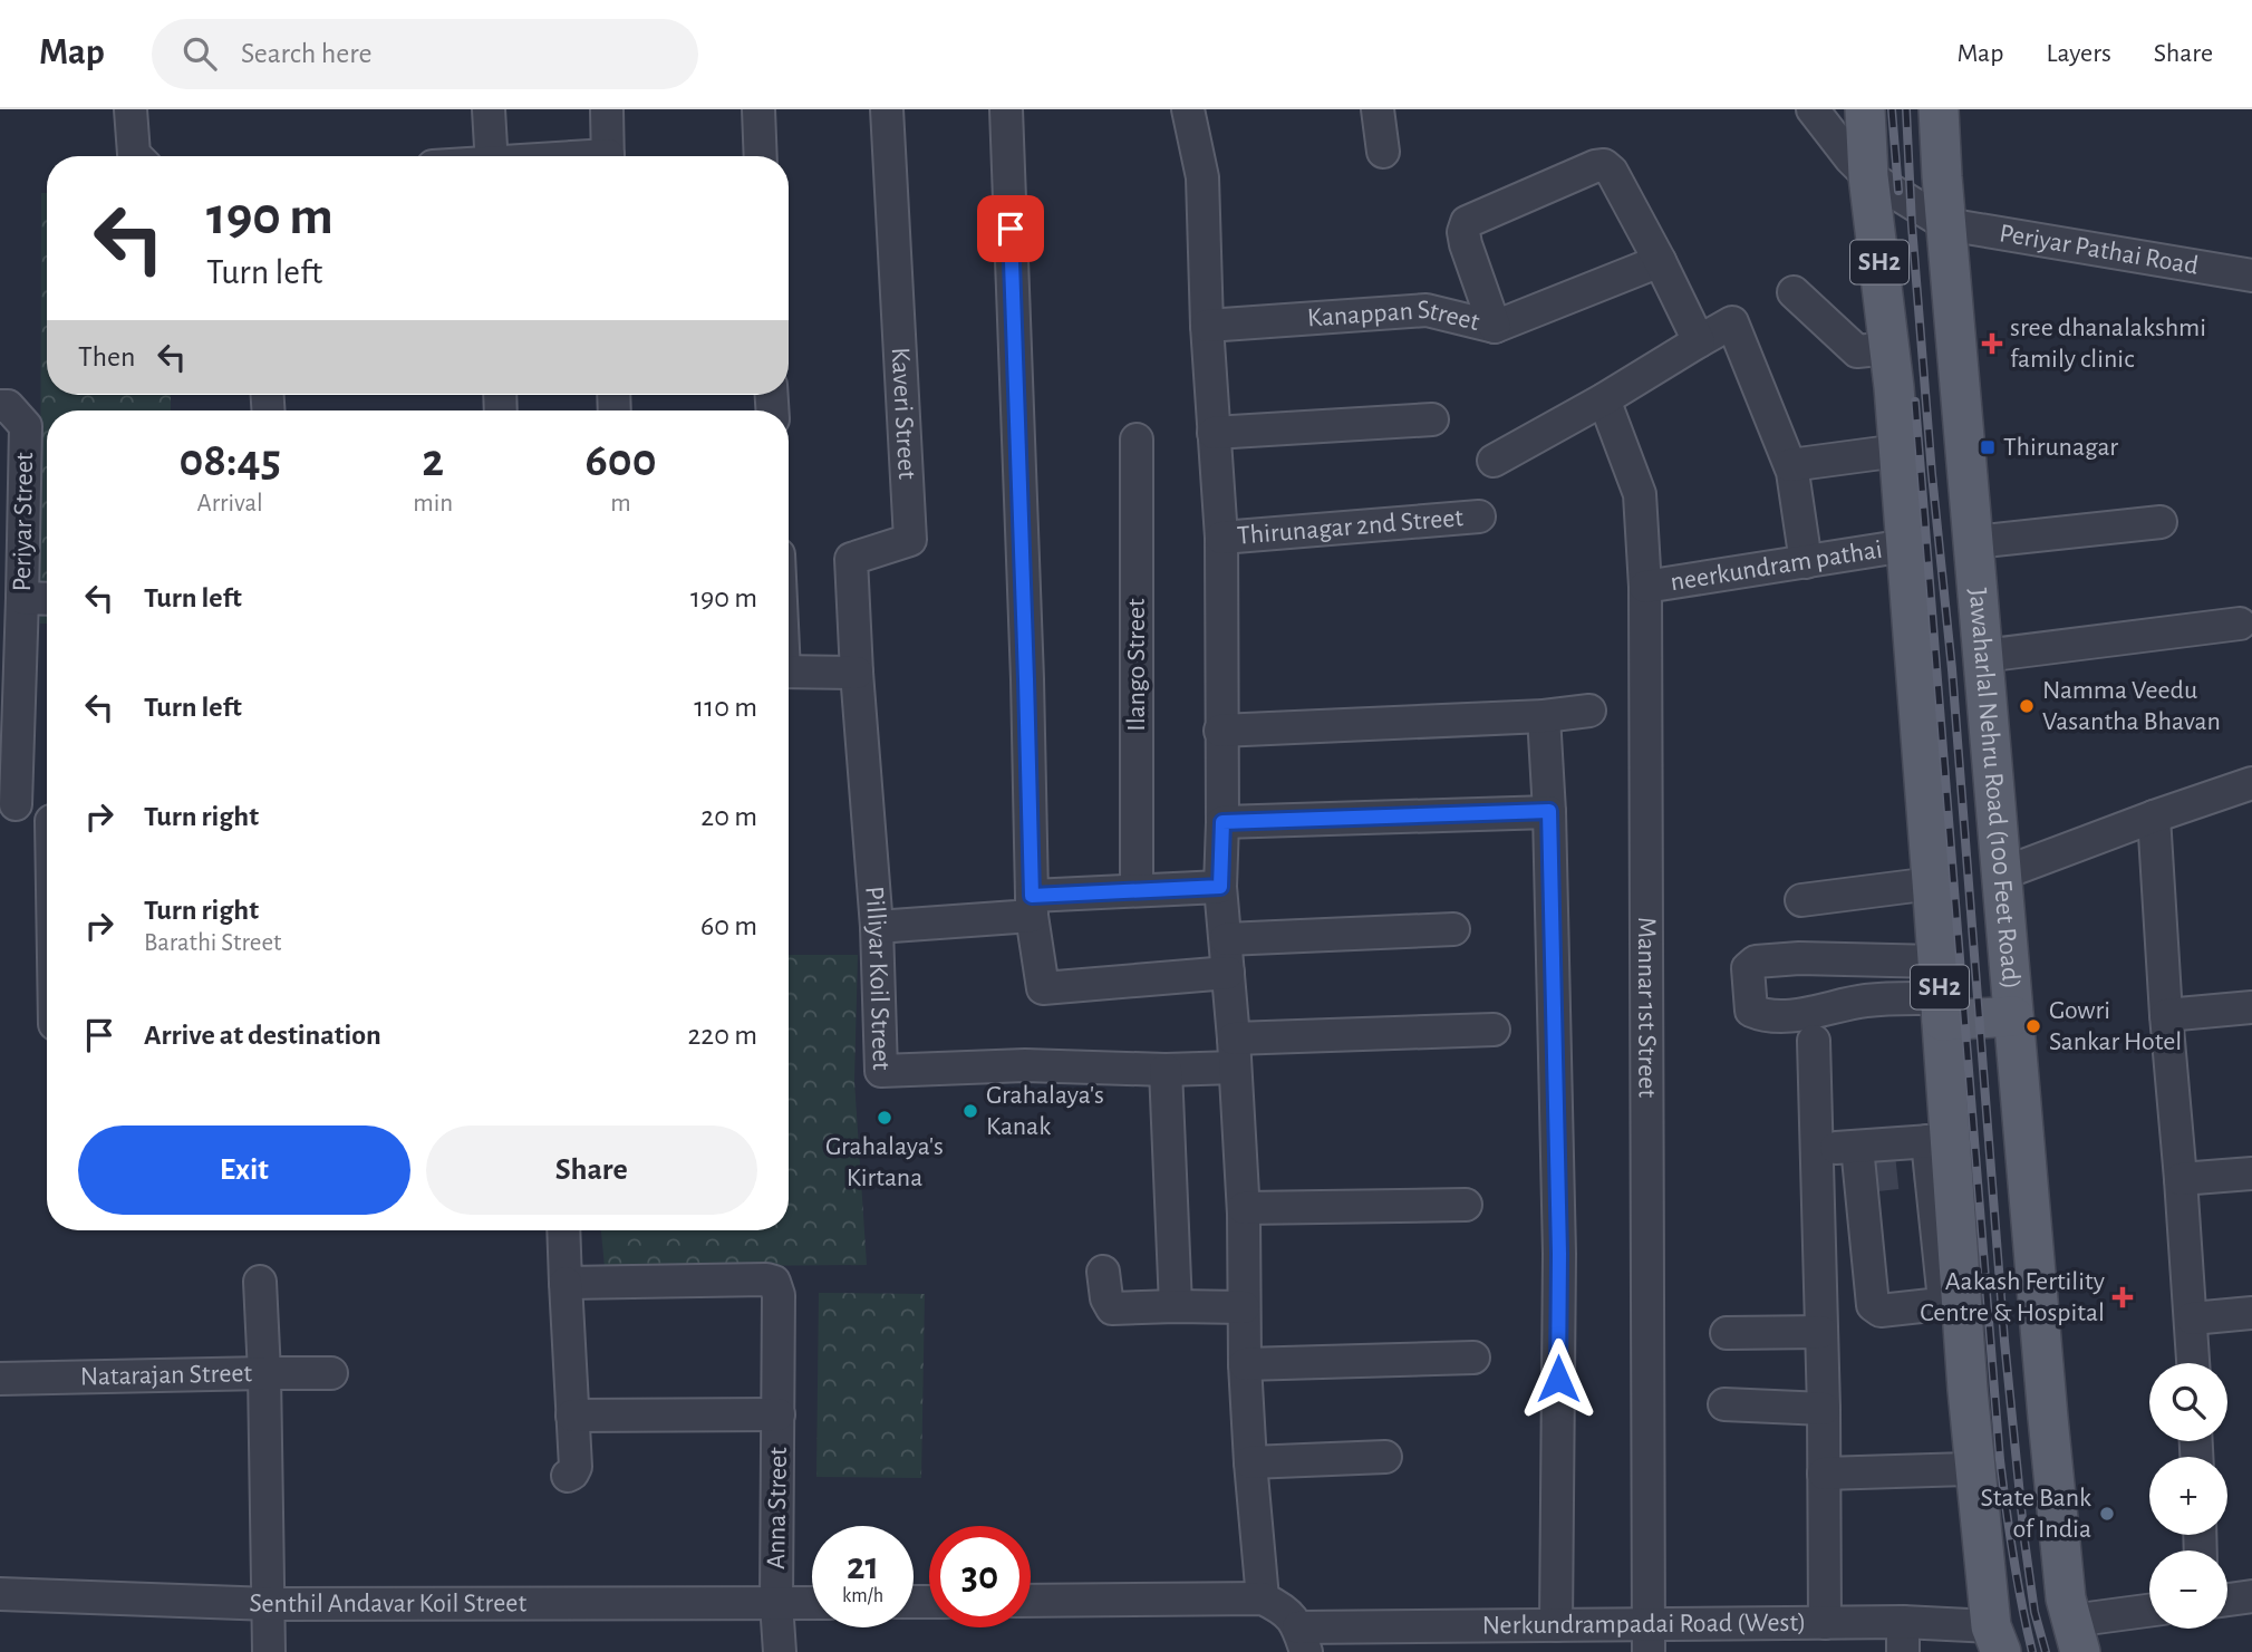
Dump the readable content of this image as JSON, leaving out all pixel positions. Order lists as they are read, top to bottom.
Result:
{
  "streets": {
    "main road": ["SH2", "Jawaharlal Nehru Road (100 Feet Road)"],
    "street": [
      "Periyar Pathai Road",
      "Kanappan Street",
      "Kaveri Street",
      "Periyar Street",
      "Thirunagar 2nd Street",
      "neerkundram pathai",
      "Ilango Street",
      "Pilliyar Koil Street",
      "Mannar 1st Street",
      "Natarajan Street",
      "Anna Street",
      "Senthil Andavar Koil Street",
      "Nerkundrampadai Road (West)"
    ]
  },
  "crossings": [
    ["Periyar Pathai Road", "Jawaharlal Nehru Road (100 Feet Road)"],
    ["SH2", "neerkundram pathai"],
    ["SH2", "Nerkundrampadai Road (West)"],
    ["Kaveri Street", "Pilliyar Koil Street"],
    ["neerkundram pathai", "Mannar 1st Street"],
    ["Mannar 1st Street", "Nerkundrampadai Road (West)"],
    ["Anna Street", "Senthil Andavar Koil Street"]
  ],
  "places": {
    "health": ["sree dhanalakshmi family clinic", "Aakash Fertility Centre & Hospital"],
    "transit": ["Thirunagar"],
    "other": [
      "Namma Veedu Vasantha Bhavan",
      "Gowri Sankar Hotel",
      "Grahalaya's Kanak",
      "Grahalaya's Kirtana",
      "State Bank of India"
    ]
  },
  "page": {
    "header": "Map",
    "search": "Search here",
    "nav": ["Map", "Layers", "Share"],
    "turn": ["190 m", "Turn left"],
    "then": "Then",
    "eta": [
      "08:45",
      "Arrival",
      "2",
      "min",
      "600",
      "m"
    ],
    "list": [
      {
        "name": "Turn left",
        "value": "190 m"
      },
      {
        "name": "Turn left",
        "value": "110 m"
      },
      {
        "name": "Turn right",
        "value": "20 m"
      },
      {
        "name": "Turn right",
        "note": "Barathi Street",
        "value": "60 m"
      },
      {
        "name": "Arrive at destination",
        "value": "220 m"
      }
    ],
    "buttons": ["Exit", "Share"],
    "map_buttons": ["+", "−"],
    "speed": "21 km/h",
    "limit": "30"
  }
}
